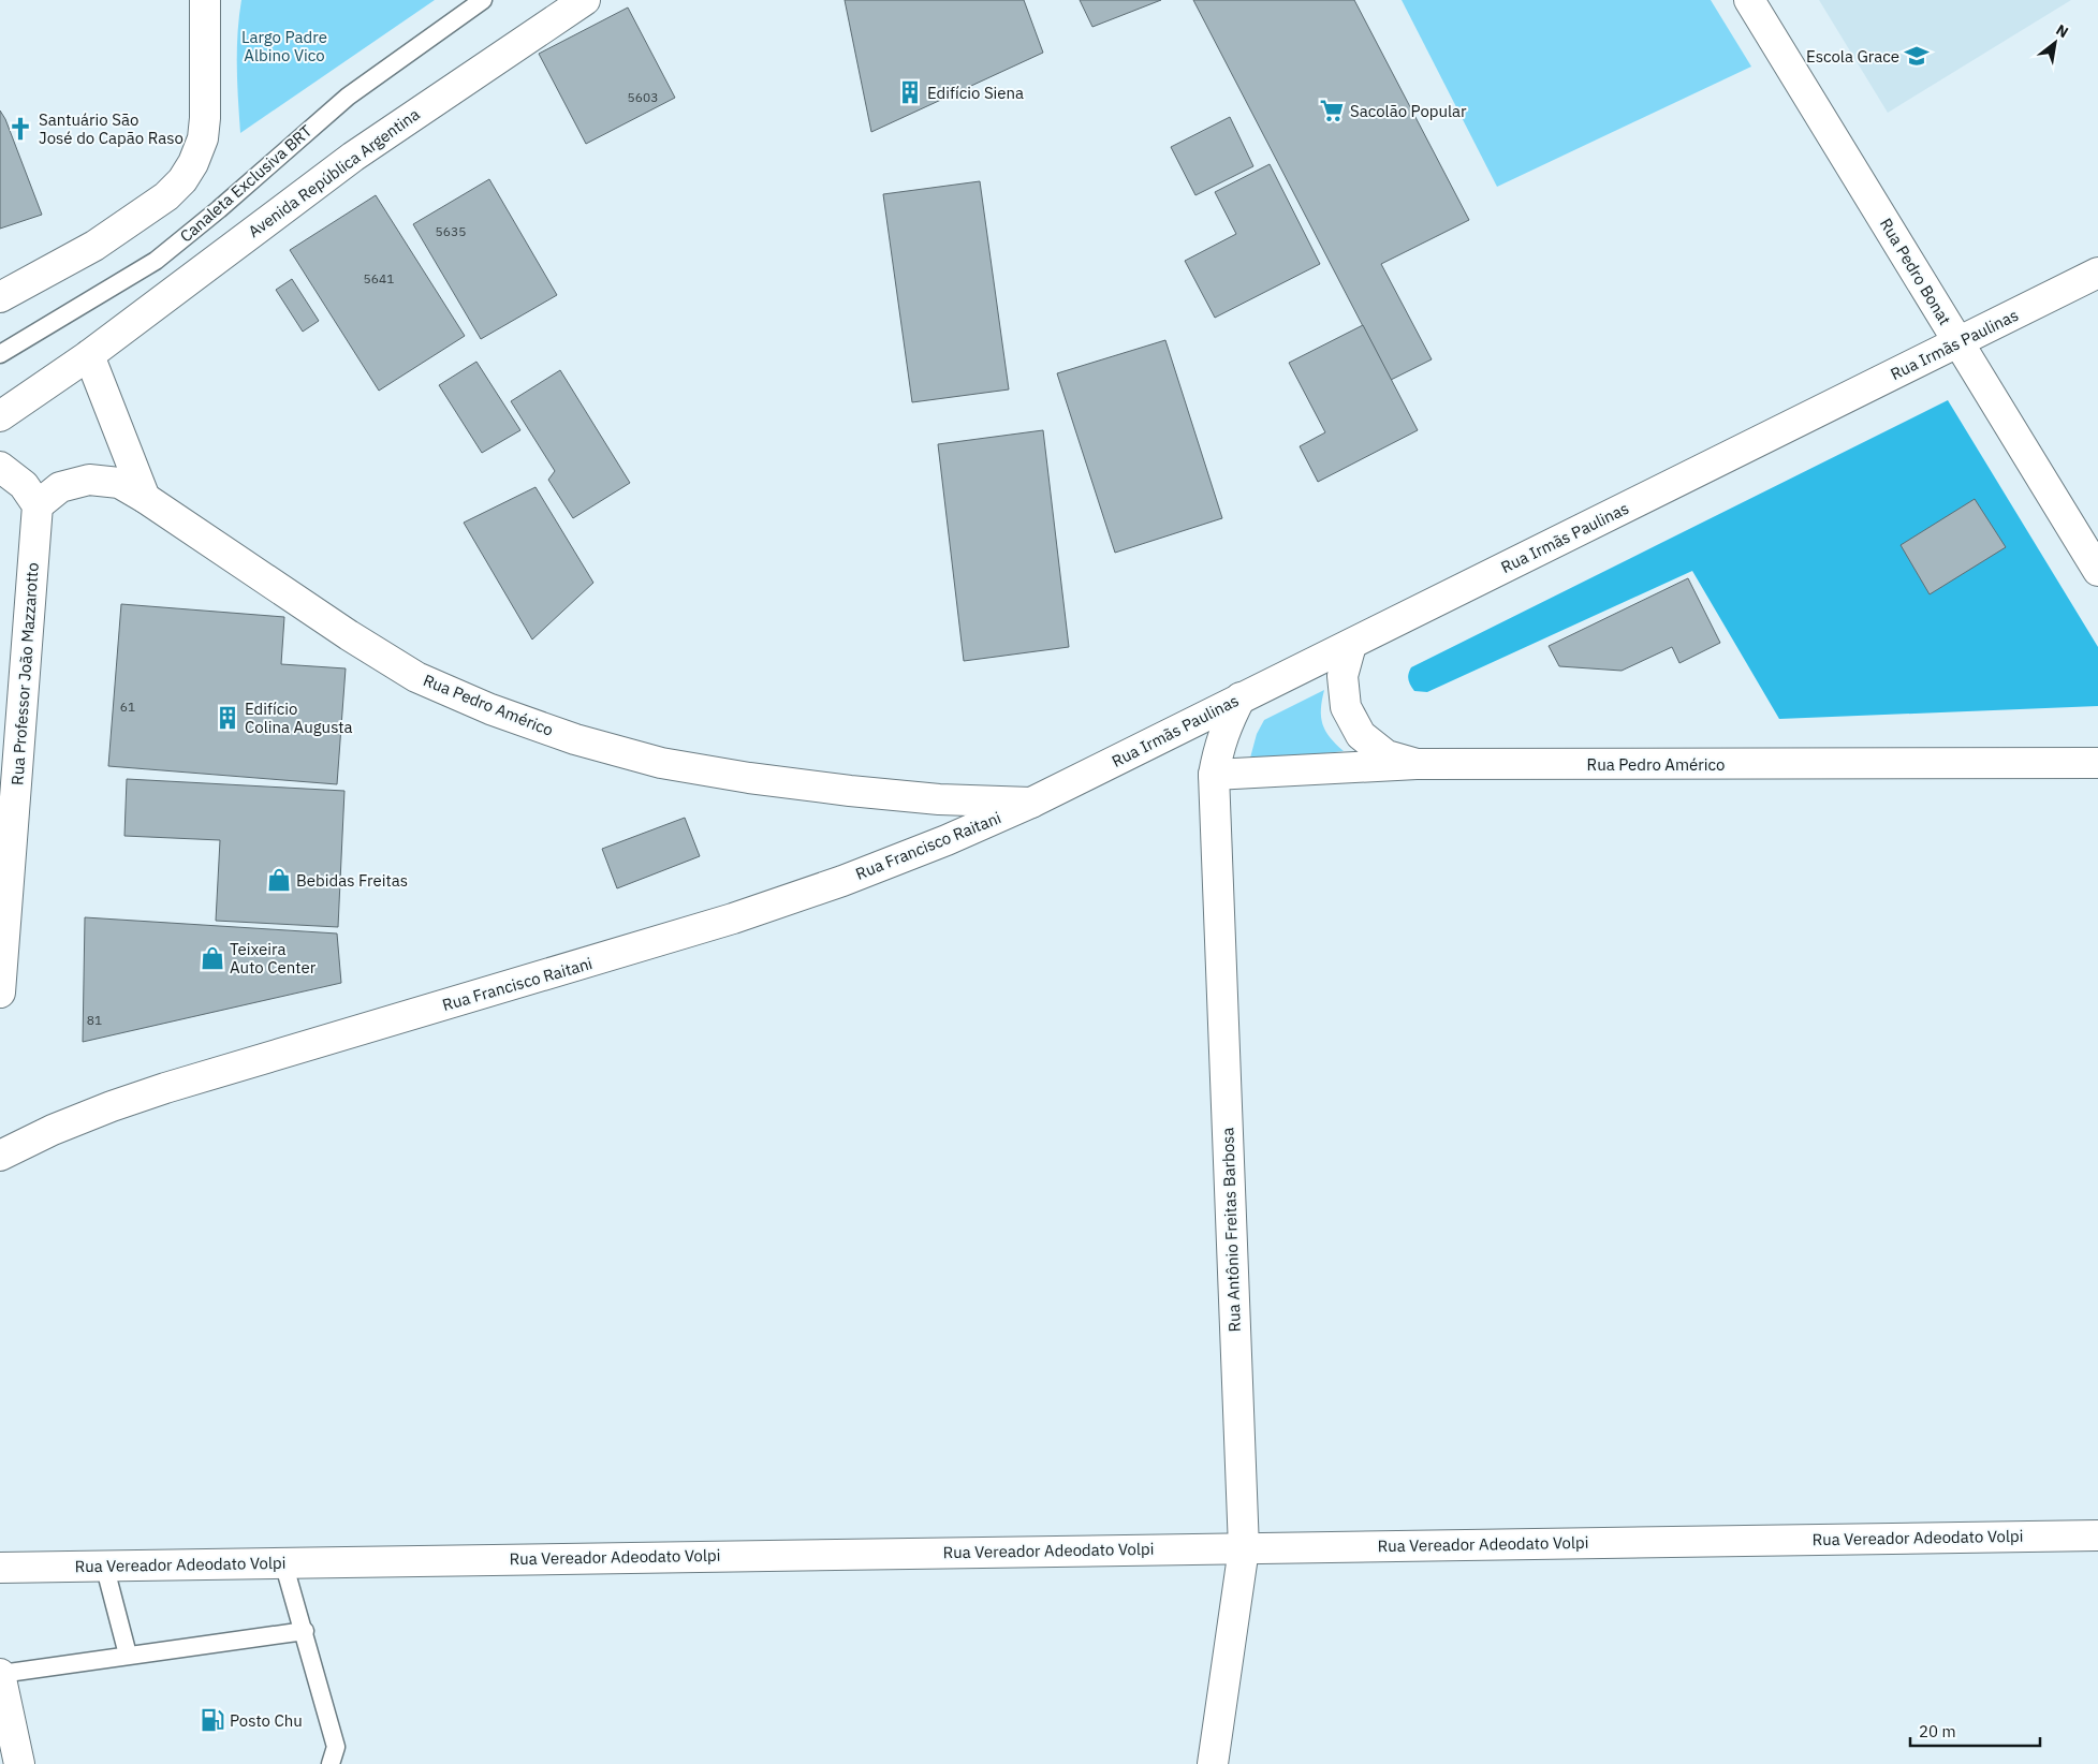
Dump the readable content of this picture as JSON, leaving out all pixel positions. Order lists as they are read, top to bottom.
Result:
{
  "streets": {
    "street": [
      "Avenida República Argentina",
      "Rua Pedro Bonat",
      "Rua Irmãs Paulinas",
      "Rua Professor João Mazzarotto",
      "Rua Pedro Américo",
      "Rua Francisco Raitani",
      "Rua Antônio Freitas Barbosa",
      "Rua Vereador Adeodato Volpi"
    ],
    "lane": ["Canaleta Exclusiva BRT"]
  },
  "crossings": [
    ["Rua Pedro Bonat", "Rua Irmãs Paulinas"],
    ["Rua Irmãs Paulinas", "Rua Pedro Américo"],
    ["Rua Irmãs Paulinas", "Rua Francisco Raitani"],
    ["Rua Irmãs Paulinas", "Rua Antônio Freitas Barbosa"],
    ["Rua Professor João Mazzarotto", "Rua Pedro Américo"],
    ["Rua Pedro Américo", "Rua Francisco Raitani"],
    ["Rua Pedro Américo", "Rua Antônio Freitas Barbosa"],
    ["Rua Antônio Freitas Barbosa", "Rua Vereador Adeodato Volpi"]
  ],
  "parks": ["Largo Padre Albino Vico"],
  "places": {
    "school or university": ["Escola Grace"],
    "building": ["Edifício Siena", "Edifício Colina Augusta"],
    "supermarket": ["Sacolão Popular"],
    "church": ["Santuário São José do Capão Raso"],
    "shop": ["Bebidas Freitas", "Teixeira Auto Center"],
    "fuel station": ["Posto Chu"]
  },
  "house_numbers": [
    "5603",
    "5635",
    "5641",
    "61",
    "81"
  ],
  "scale_bar": "20 m",
  "north": "top right"
}
